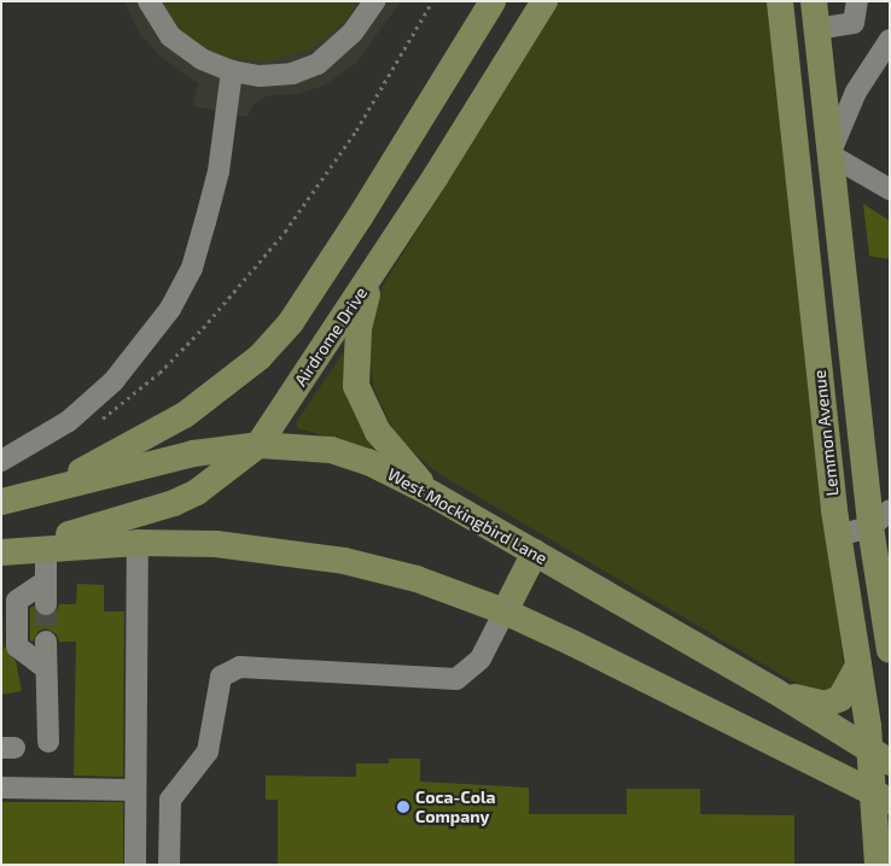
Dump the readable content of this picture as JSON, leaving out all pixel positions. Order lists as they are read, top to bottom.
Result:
{
  "streets": {
    "main road": ["Airdrome Drive", "Lemmon Avenue", "West Mockingbird Lane"]
  },
  "crossings": [
    ["Airdrome Drive", "West Mockingbird Lane"],
    ["Lemmon Avenue", "West Mockingbird Lane"]
  ],
  "places": ["Coca-Cola Company"]
}
